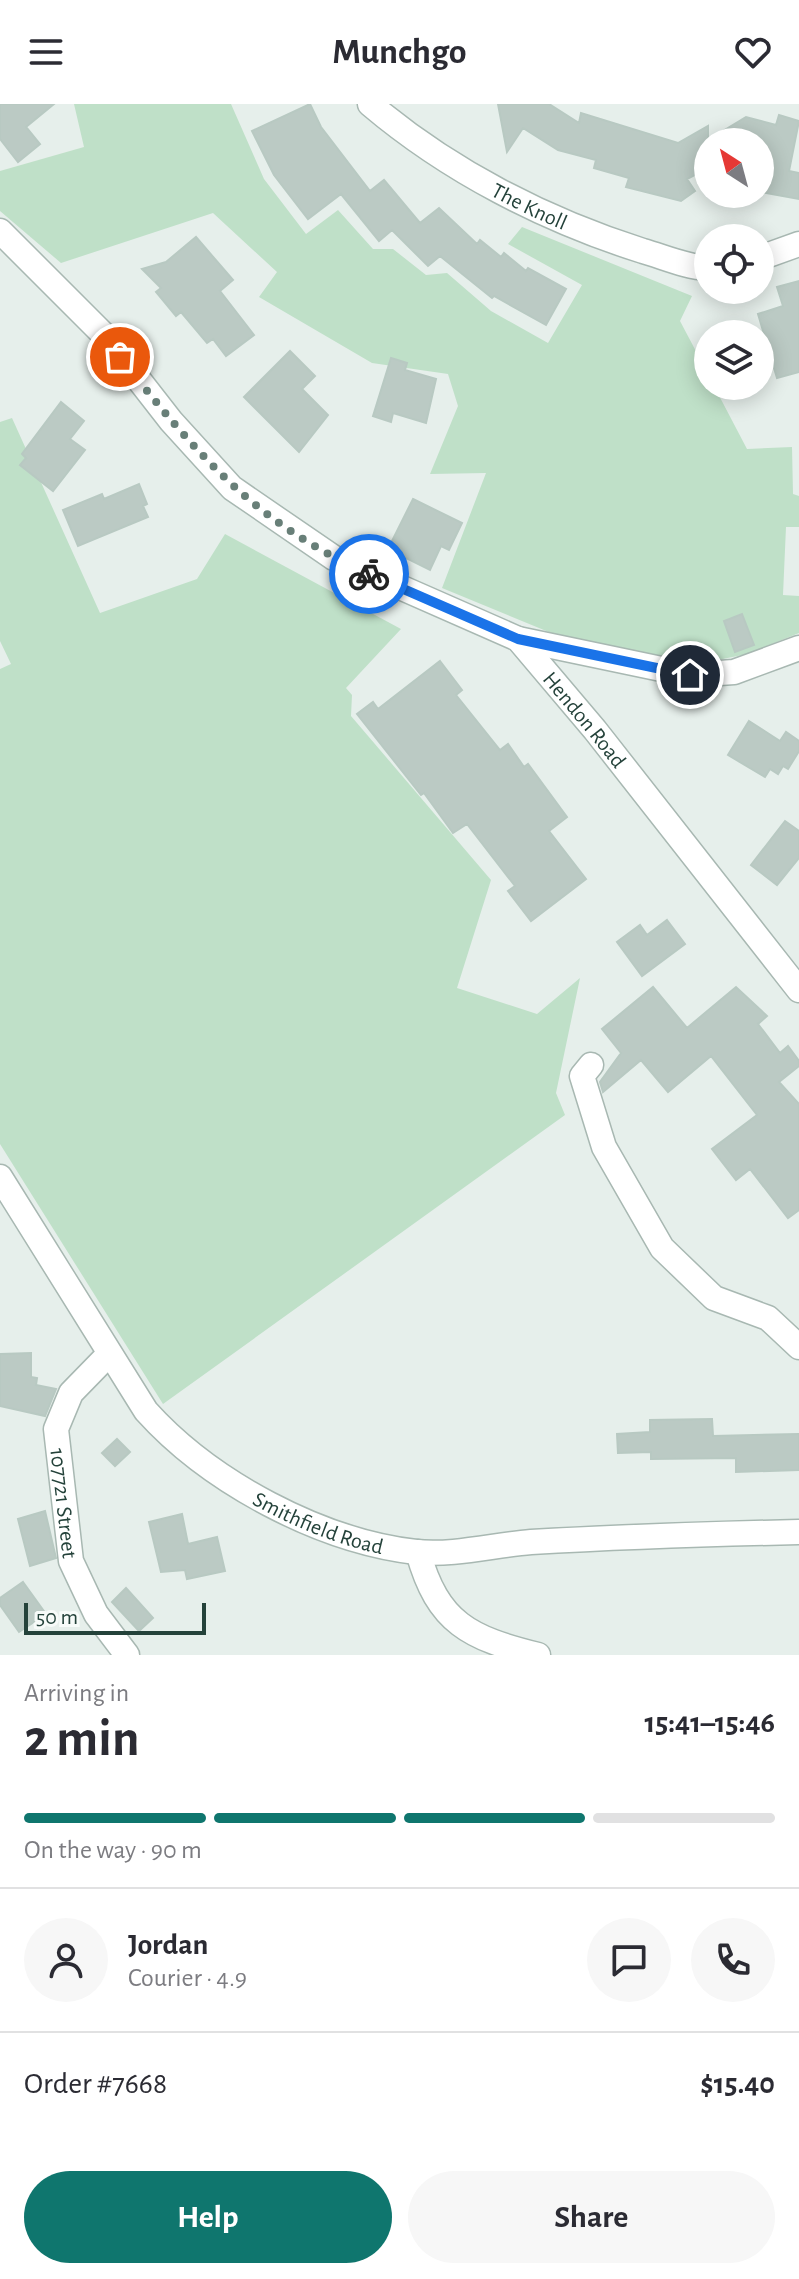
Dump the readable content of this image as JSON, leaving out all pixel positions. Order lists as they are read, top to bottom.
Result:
{
  "streets": {
    "street": [
      "The Knoll",
      "Hendon Road",
      "107721 Street",
      "Smithfield Road"
    ]
  },
  "crossings": [
    ["107721 Street", "Smithfield Road"]
  ],
  "scale_bar": "50 m",
  "north": "top left",
  "page": {
    "header": "Munchgo",
    "scale": "50 m",
    "heading": ["2 min", "Arriving in", "15:41–15:46"],
    "panel": [
      "Jordan",
      "Courier · 4.9",
      "Order #7668",
      "$15.40"
    ],
    "bar": "On the way · 90 m",
    "buttons": ["Help", "Share"]
  }
}
